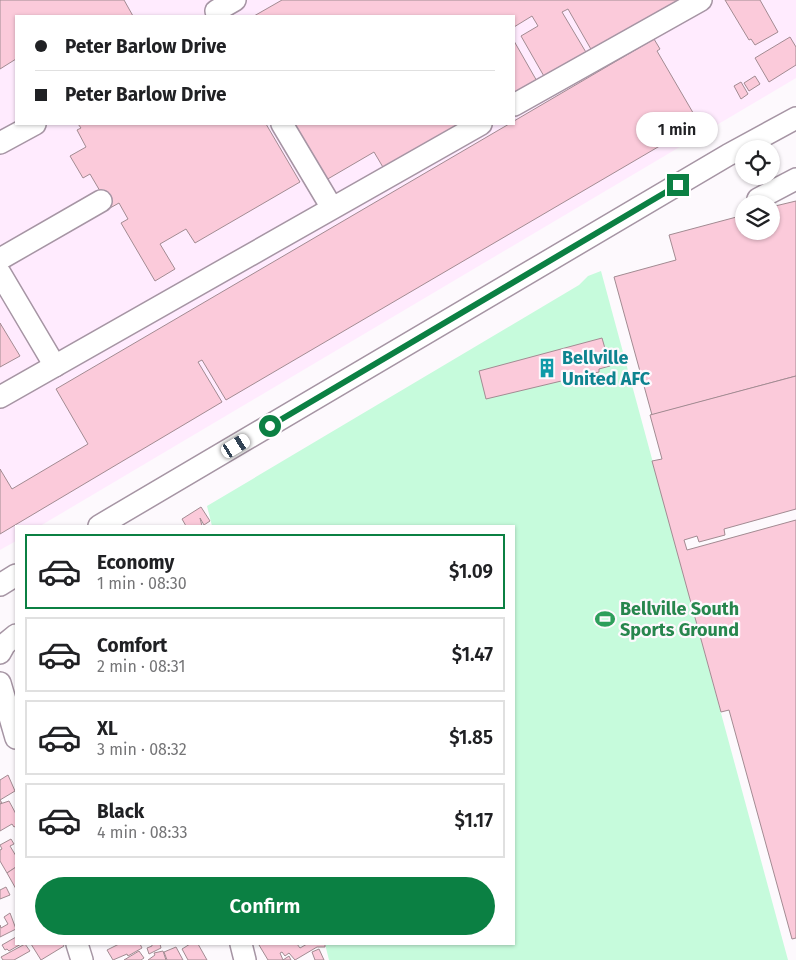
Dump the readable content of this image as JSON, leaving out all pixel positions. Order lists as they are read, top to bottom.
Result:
{
  "places": {
    "building": ["Bellville United AFC"],
    "sports": ["Bellville South Sports Ground"]
  },
  "page": {
    "banner": ["Peter Barlow Drive", "Peter Barlow Drive"],
    "bubble": "1 min",
    "list": [
      {
        "name": "Economy",
        "note": "1 min · 08:30",
        "value": "$1.09"
      },
      {
        "name": "Comfort",
        "note": "2 min · 08:31",
        "value": "$1.47"
      },
      {
        "name": "XL",
        "note": "3 min · 08:32",
        "value": "$1.85"
      },
      {
        "name": "Black",
        "note": "4 min · 08:33",
        "value": "$1.17"
      }
    ],
    "buttons": "Confirm"
  }
}
